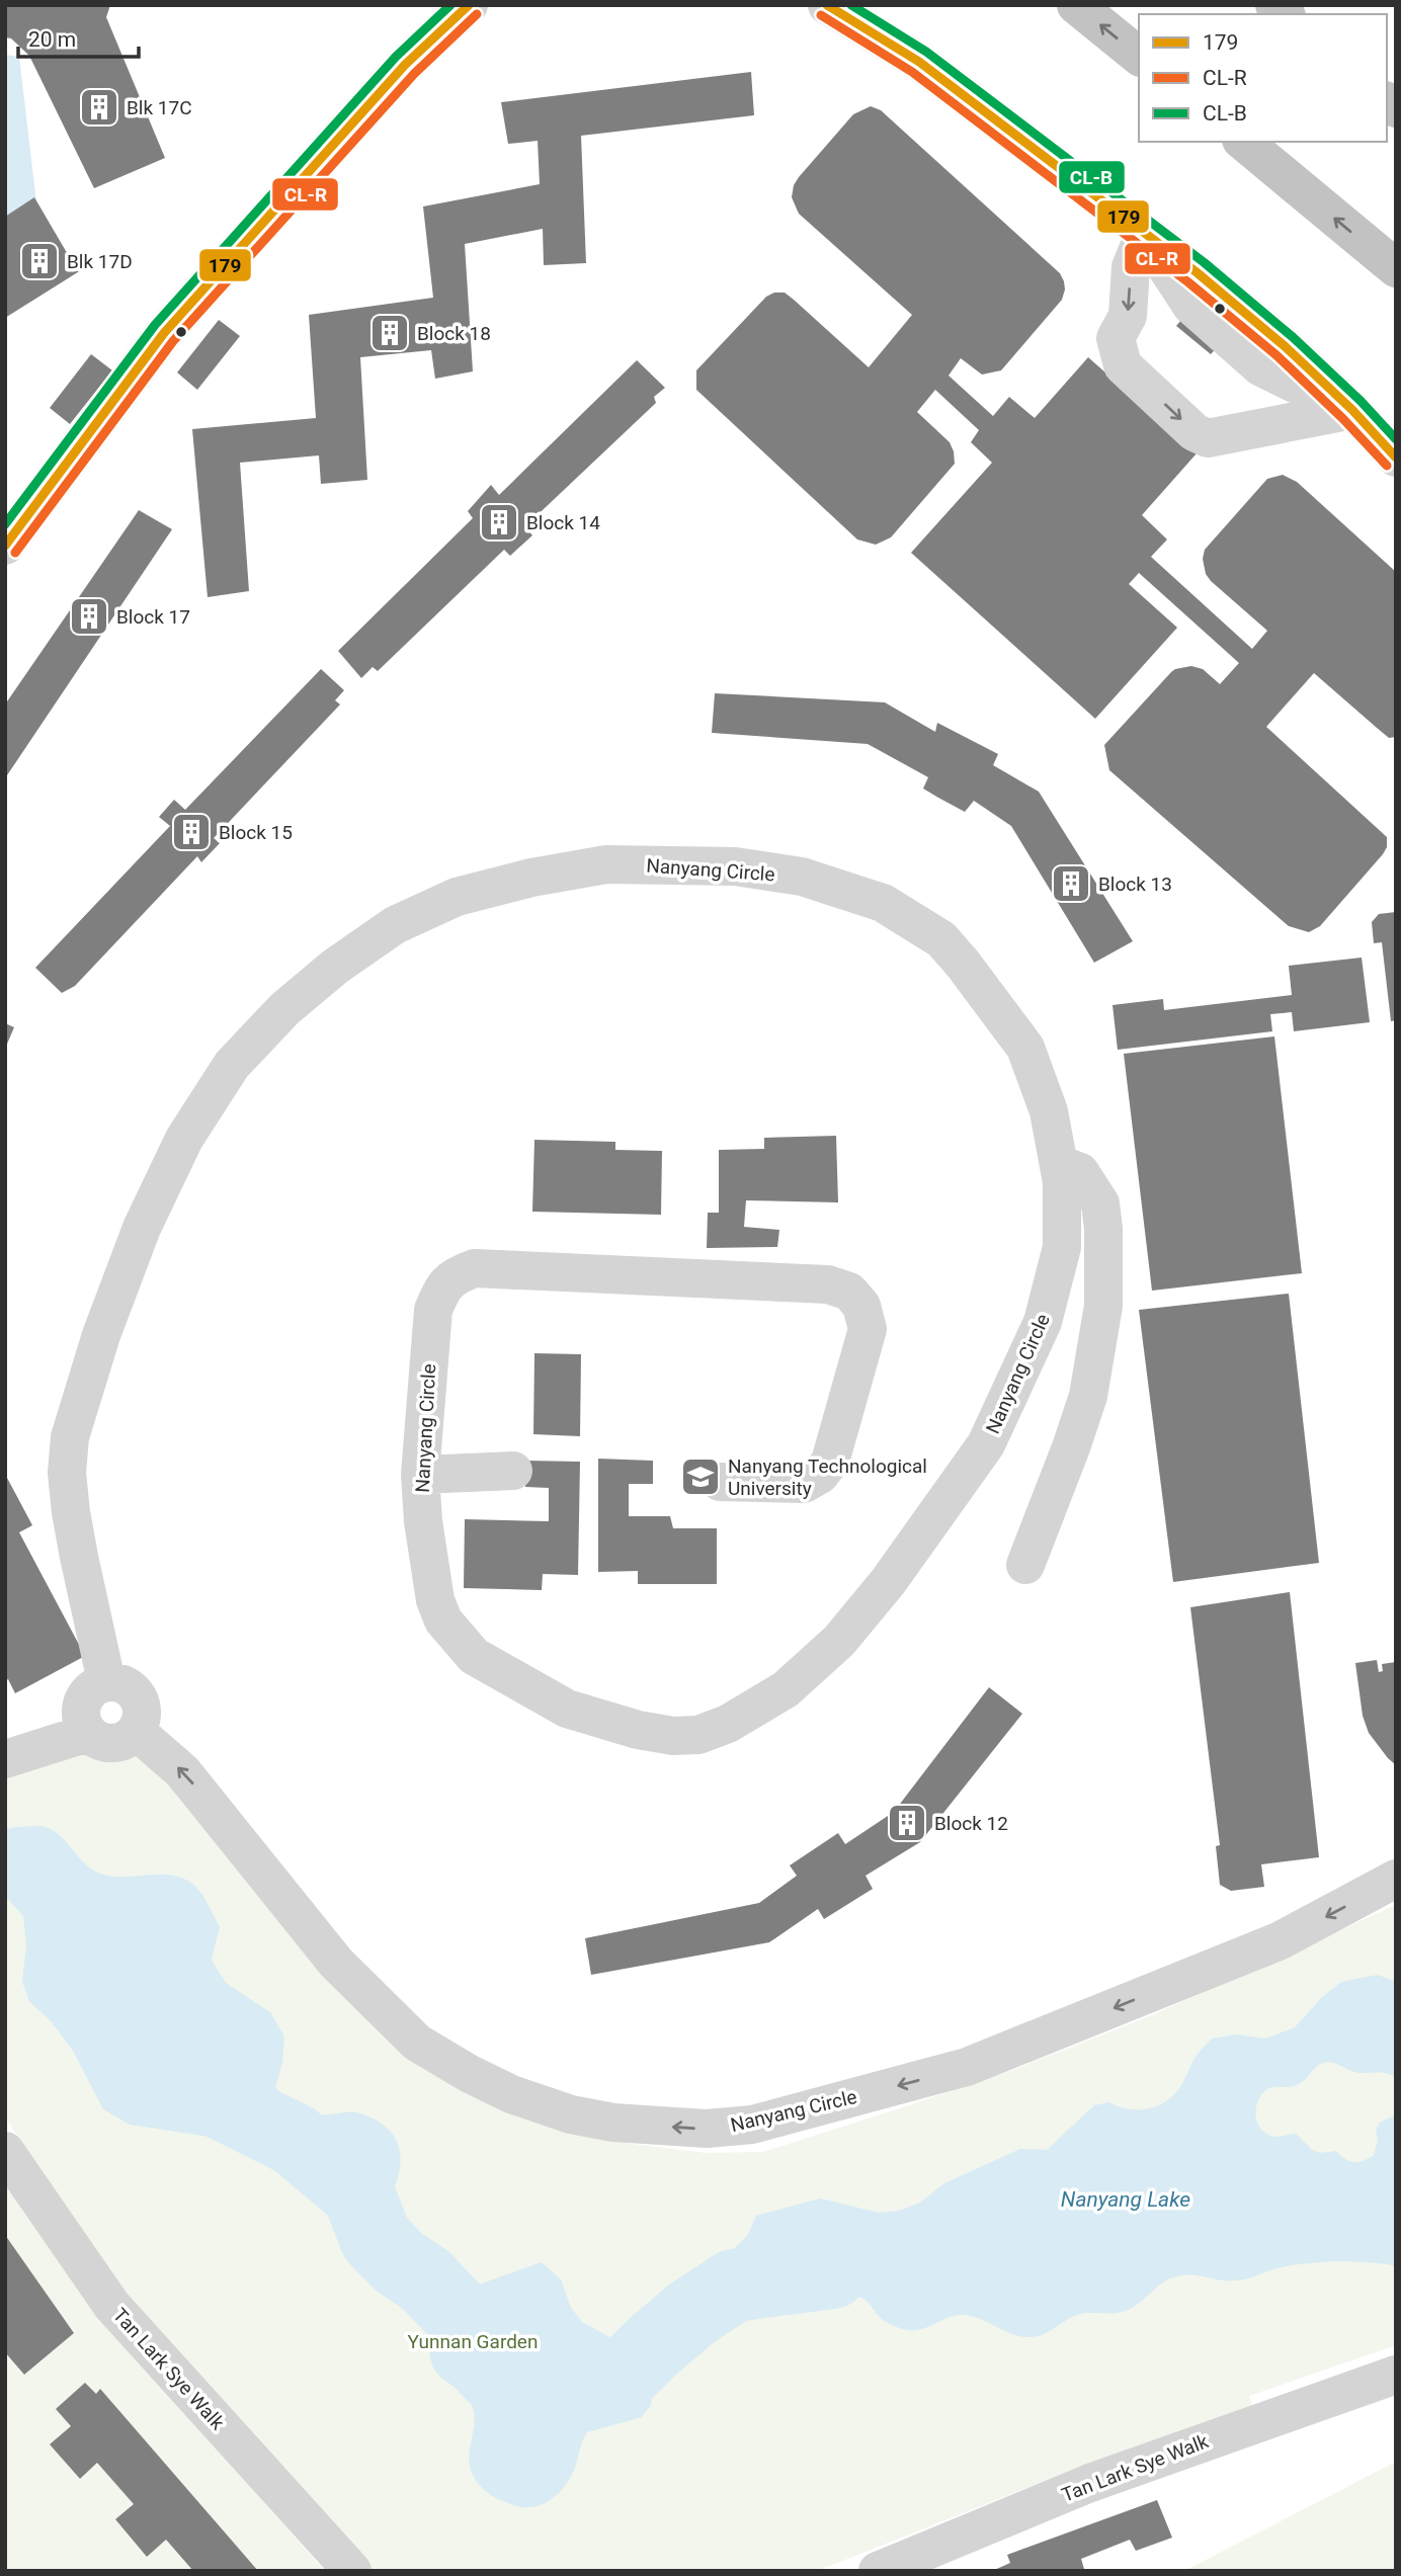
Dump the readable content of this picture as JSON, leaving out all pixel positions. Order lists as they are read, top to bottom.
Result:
{
  "streets": {
    "street": ["Nanyang Circle", "Tan Lark Sye Walk"]
  },
  "water": ["Nanyang Lake"],
  "parks": ["Yunnan Garden"],
  "places": {
    "building": [
      "Blk 17C",
      "Blk 17D",
      "Block 18",
      "Block 14",
      "Block 17",
      "Block 15",
      "Block 13",
      "Block 12"
    ],
    "school or university": ["Nanyang Technological University"]
  },
  "lines": ["transit line 179", "transit line CL-B", "transit line CL-R"],
  "legend": ["179", "CL-R", "CL-B"],
  "scale_bar": "20 m"
}
